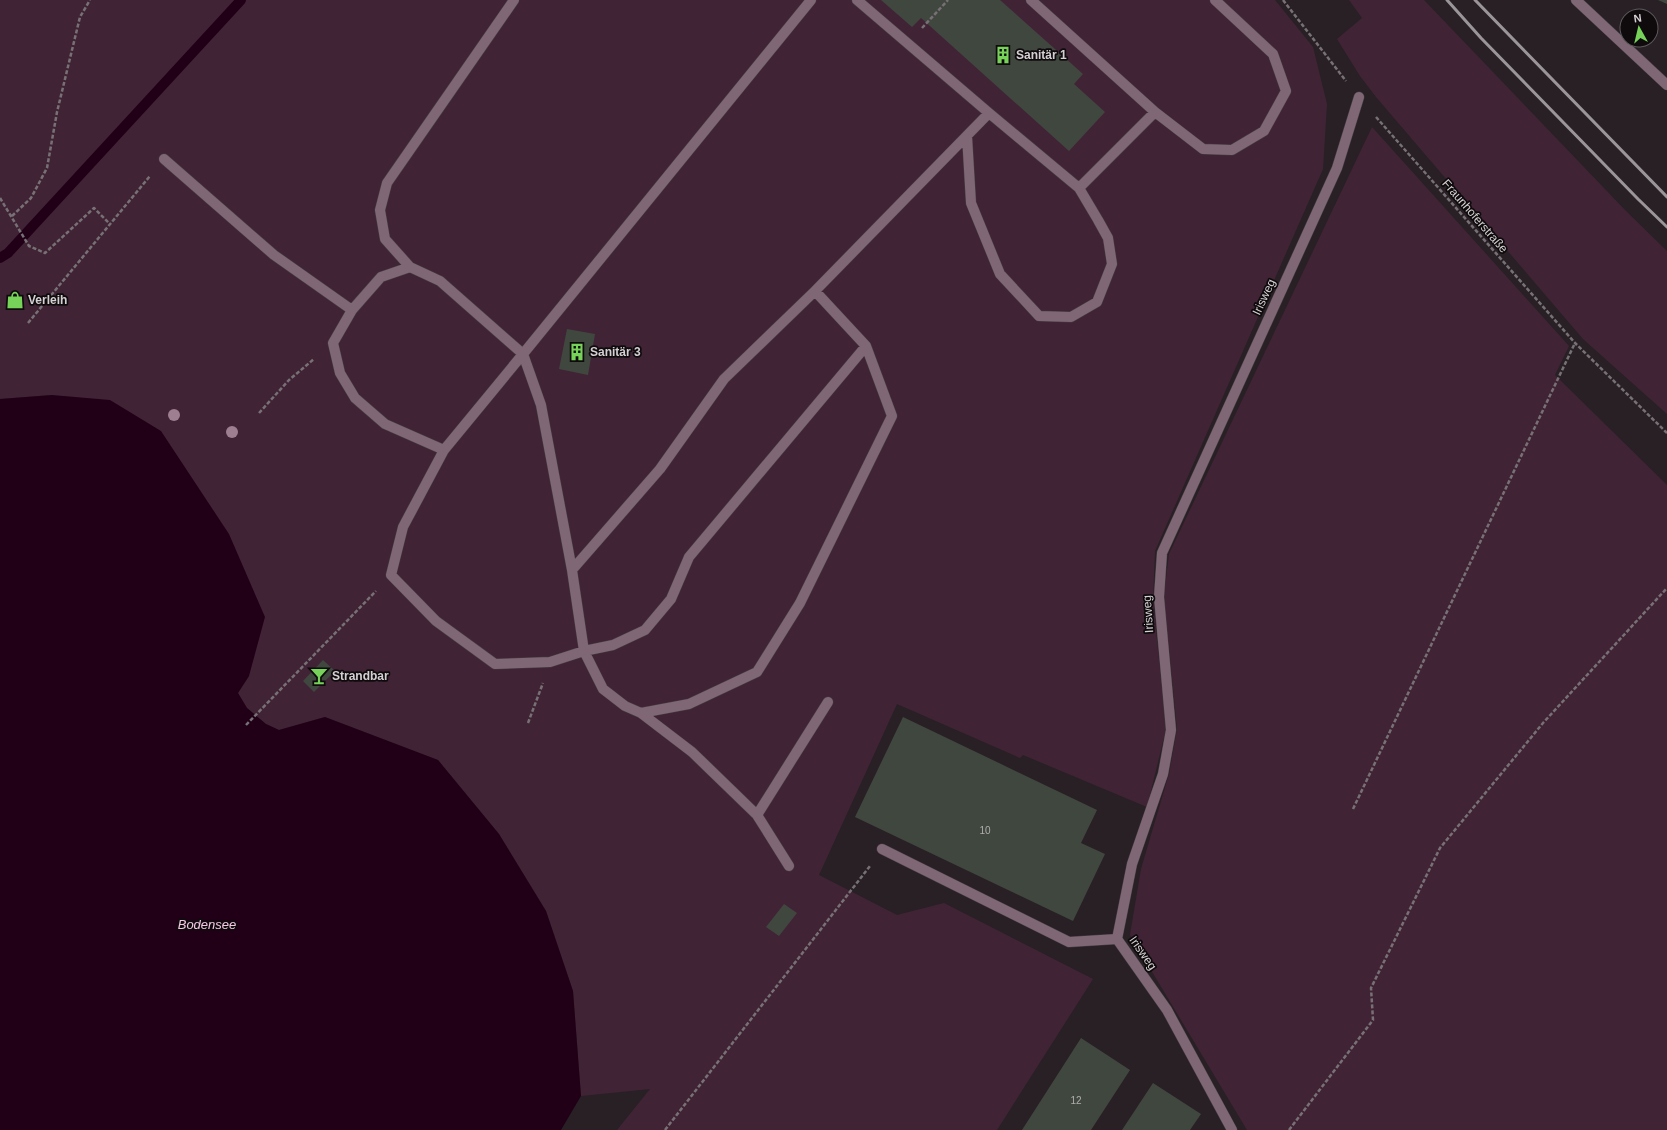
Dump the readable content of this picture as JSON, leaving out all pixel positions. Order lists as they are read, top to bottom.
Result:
{
  "streets": {
    "lane": ["Irisweg"],
    "path": ["Fraunhoferstraße"]
  },
  "crossings": [
    ["Fraunhoferstraße", "Irisweg"]
  ],
  "water": ["Bodensee"],
  "places": {
    "building": ["Sanitär 1", "Sanitär 3"],
    "shop": ["Verleih"],
    "bar": ["Strandbar"]
  },
  "house_numbers": ["10", "12"],
  "north": "top"
}
